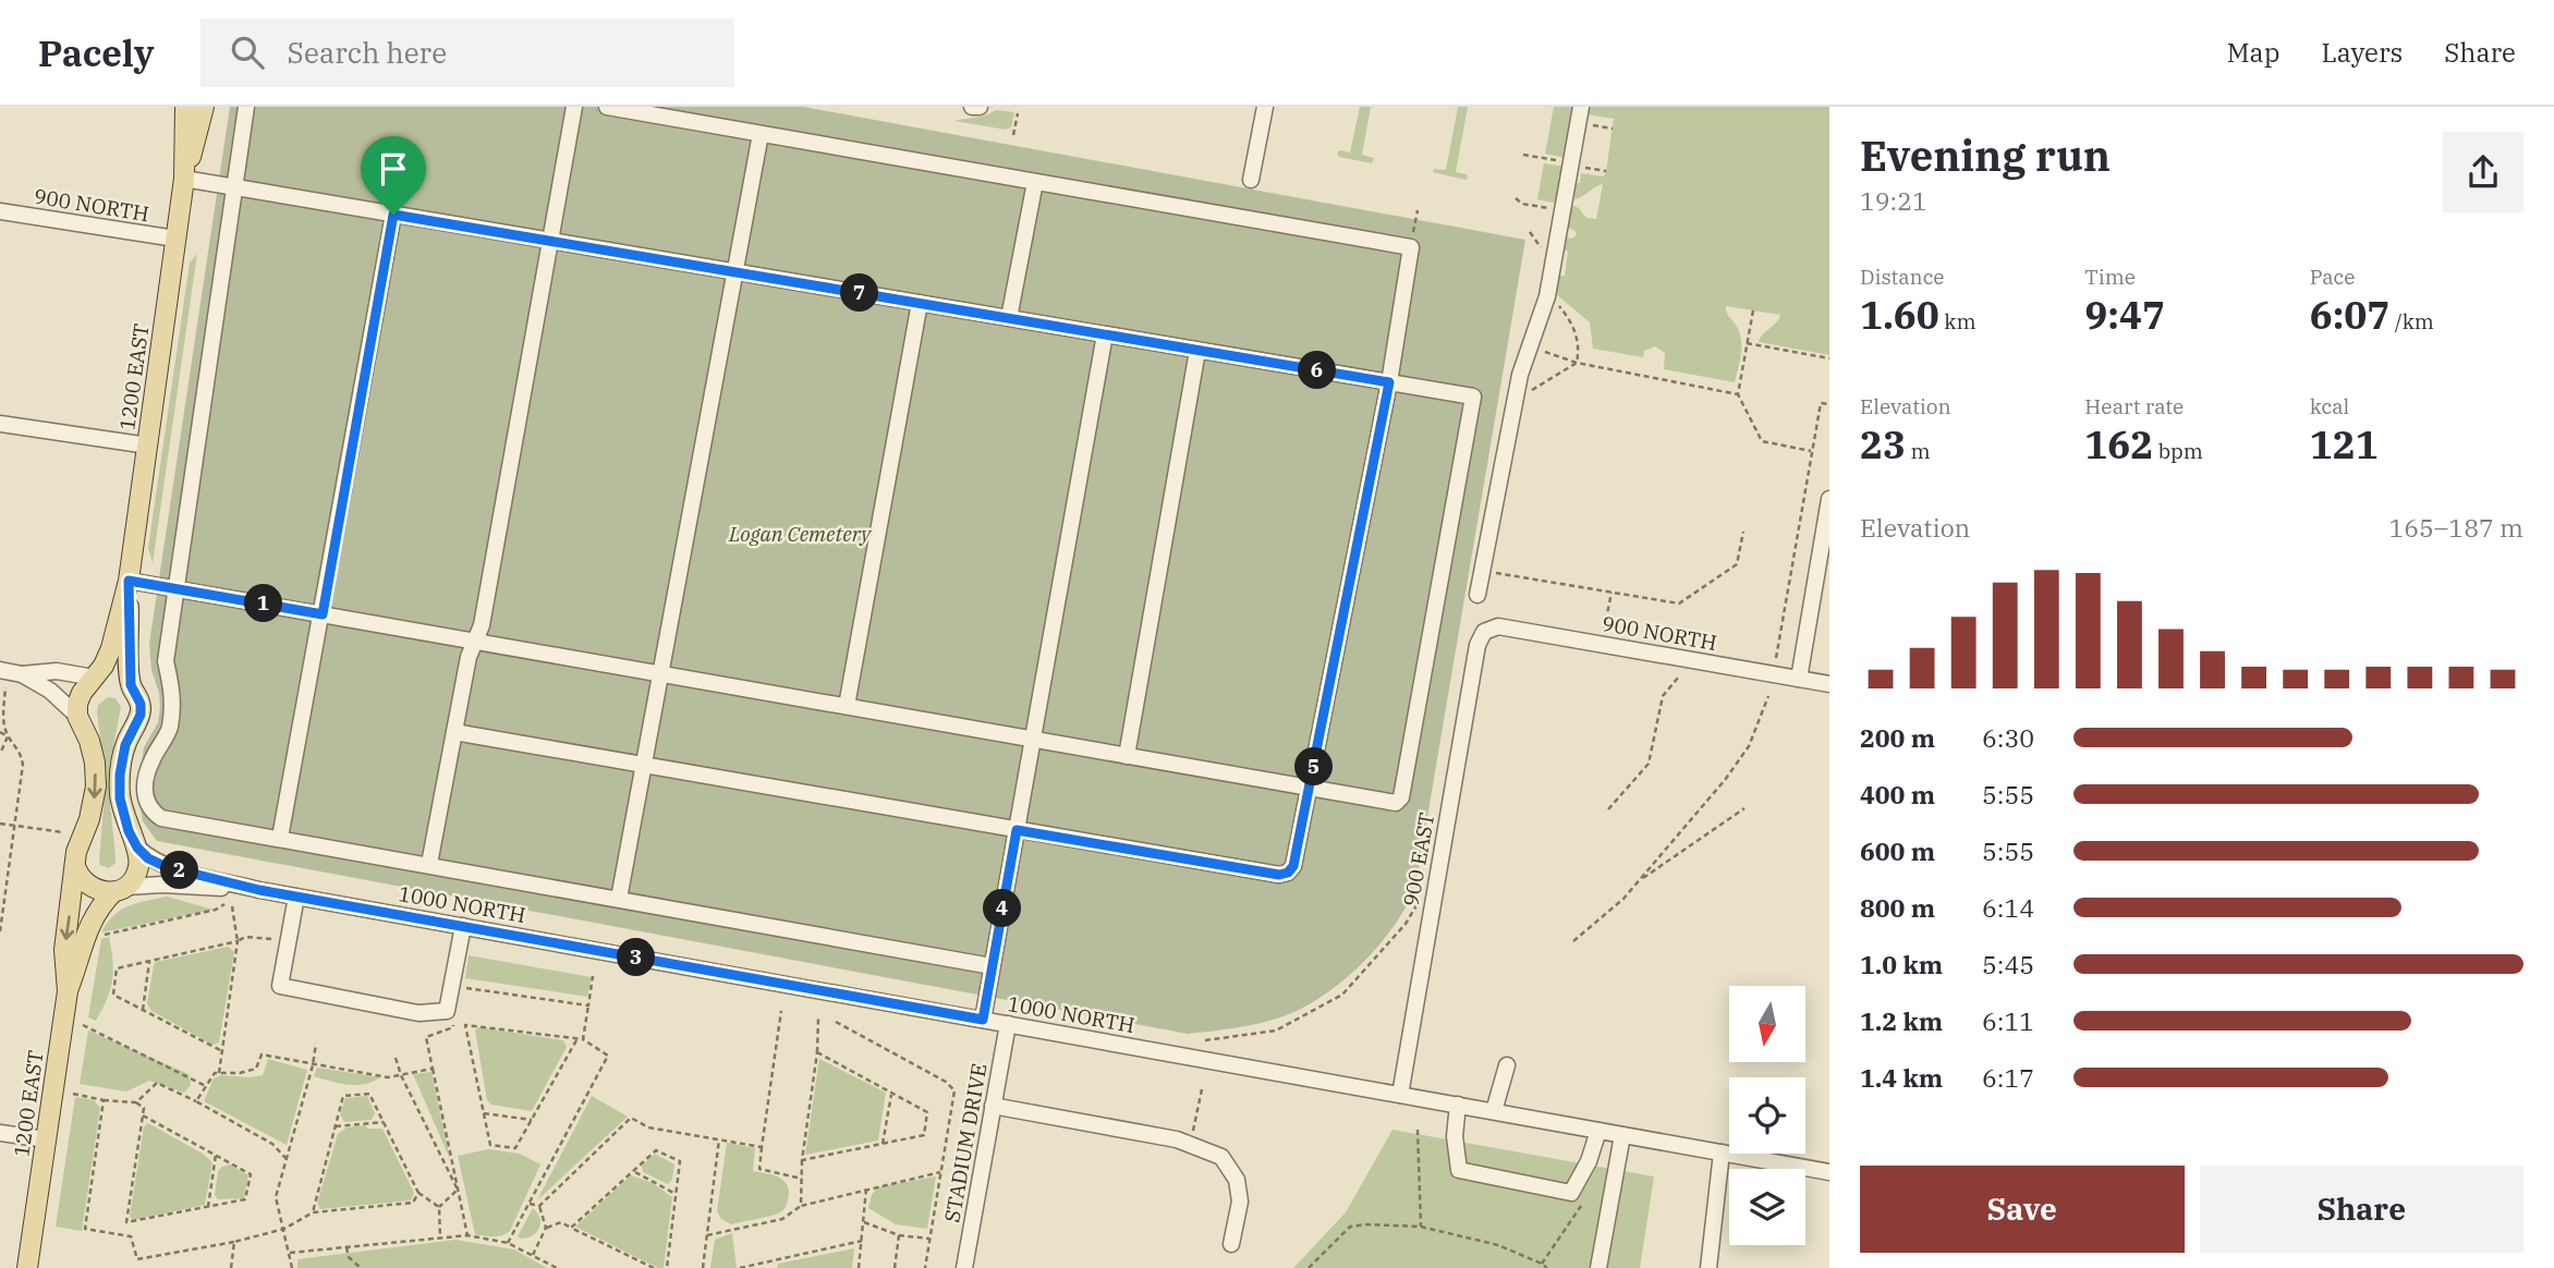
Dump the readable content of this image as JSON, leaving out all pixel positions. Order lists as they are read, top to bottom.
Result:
{
  "streets": {
    "main road": ["1200 EAST"],
    "street": [
      "900 NORTH",
      "900 EAST",
      "1000 NORTH",
      "STADIUM DRIVE"
    ]
  },
  "crossings": [
    ["900 NORTH", "1200 EAST"],
    ["900 NORTH", "900 EAST"],
    ["1200 EAST", "1000 NORTH"],
    ["900 EAST", "1000 NORTH"],
    ["1000 NORTH", "STADIUM DRIVE"]
  ],
  "parks": ["Logan Cemetery"],
  "north": "bottom",
  "page": {
    "header": "Pacely",
    "search": "Search here",
    "nav": ["Map", "Layers", "Share"],
    "heading": ["Evening run", "19:21"],
    "stats": [
      ["Distance", "1.60 km"],
      ["Time", "9:47"],
      ["Pace", "6:07 /km"],
      ["Elevation", "23 m"],
      ["Heart rate", "162 bpm"],
      ["kcal", "121"]
    ],
    "pins": [
      "7",
      "6",
      "1",
      "5",
      "2",
      "4",
      "3"
    ],
    "chart": ["Elevation", "165–187 m"],
    "list": [
      {
        "name": "200 m",
        "note": "6:30"
      },
      {
        "name": "400 m",
        "note": "5:55"
      },
      {
        "name": "600 m",
        "note": "5:55"
      },
      {
        "name": "800 m",
        "note": "6:14"
      },
      {
        "name": "1.0 km",
        "note": "5:45"
      },
      {
        "name": "1.2 km",
        "note": "6:11"
      },
      {
        "name": "1.4 km",
        "note": "6:17"
      }
    ],
    "buttons": ["Save", "Share"]
  }
}
